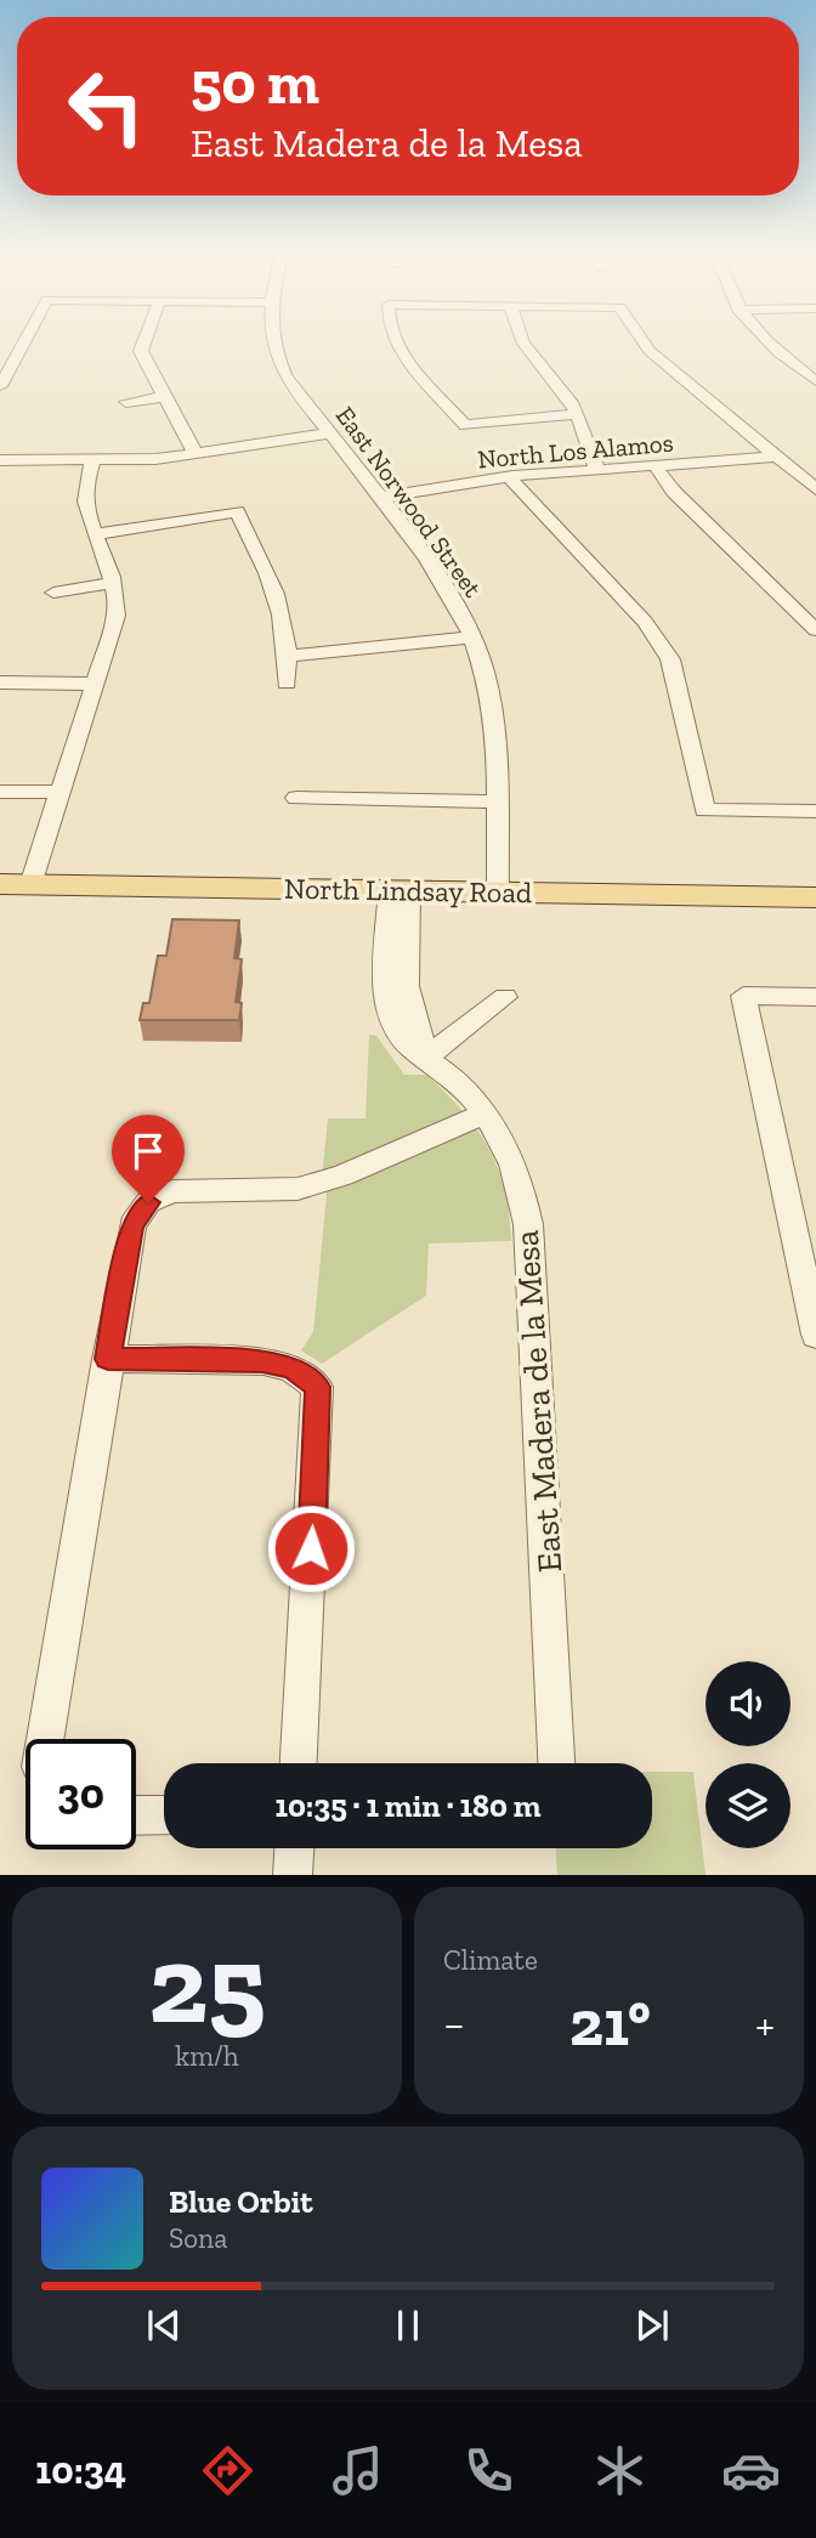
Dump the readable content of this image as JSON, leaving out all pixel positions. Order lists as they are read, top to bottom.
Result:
{
  "streets": {
    "main road": ["North Lindsay Road"],
    "street": ["North Los Alamos", "East Norwood Street", "East Madera de la Mesa"]
  },
  "crossings": [
    ["North Los Alamos", "East Norwood Street"],
    ["East Norwood Street", "North Lindsay Road"],
    ["North Lindsay Road", "East Madera de la Mesa"]
  ],
  "page": {
    "turn": ["50 m", "East Madera de la Mesa"],
    "limit": "30",
    "trip": "10:35 · 1 min · 180 m",
    "tile": [
      ["25", "km/h"],
      "Climate"
    ],
    "heat": ["−", "21°", "+"],
    "song": ["Blue Orbit", "Sona"],
    "tabs": "10:34"
  }
}
